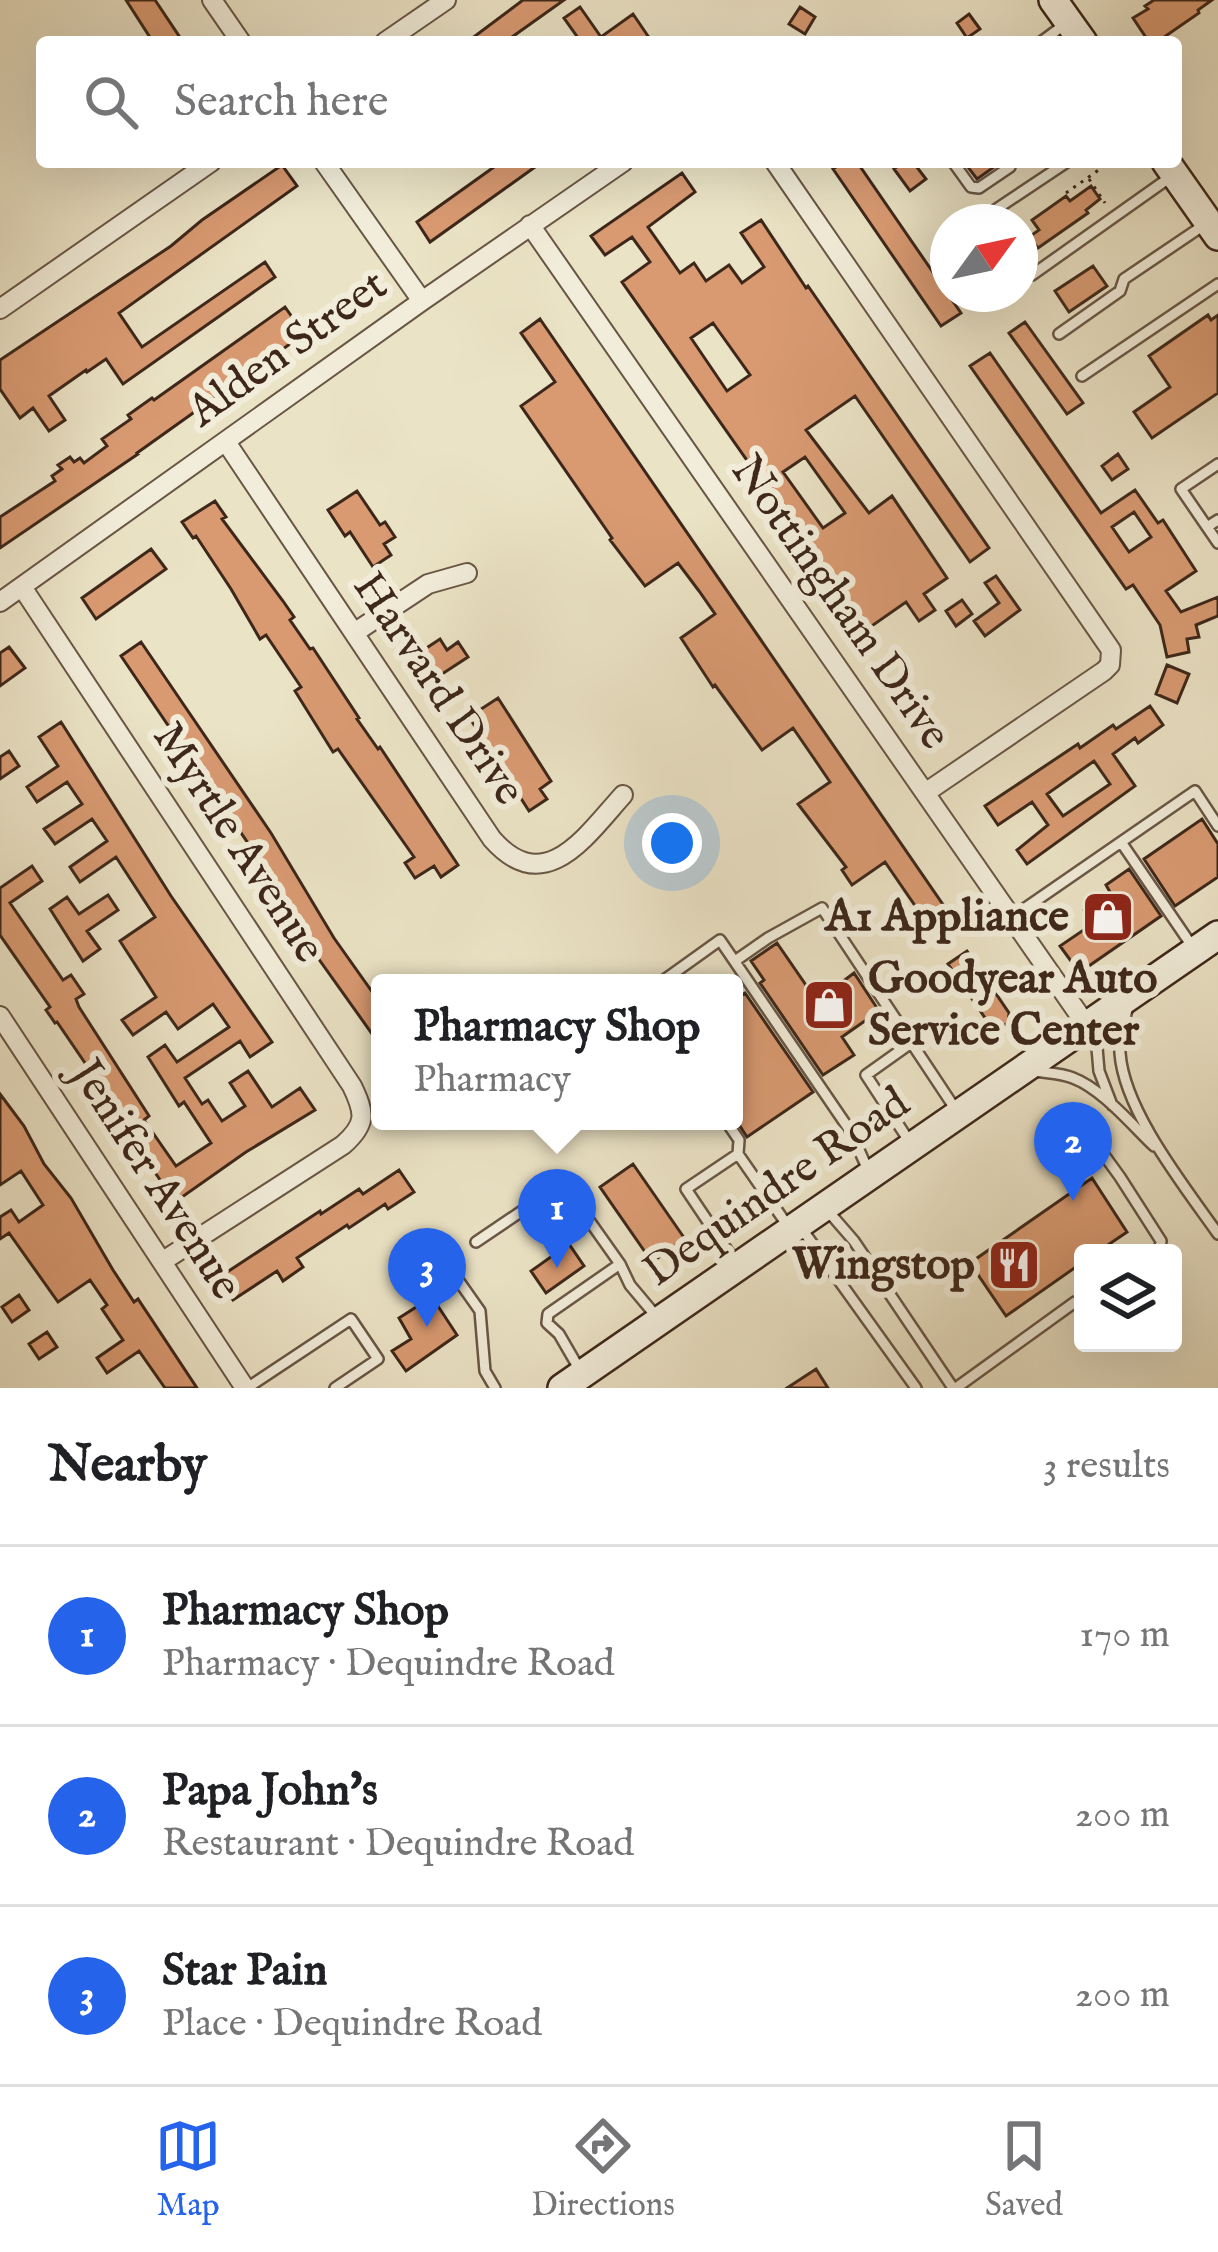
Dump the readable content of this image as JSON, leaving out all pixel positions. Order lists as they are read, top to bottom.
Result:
{
  "streets": {
    "main road": ["Dequindre Road"],
    "street": [
      "Alden Street",
      "Nottingham Drive",
      "Harvard Drive",
      "Myrtle Avenue",
      "Jenifer Avenue"
    ]
  },
  "crossings": [
    ["Alden Street", "Nottingham Drive"],
    ["Alden Street", "Harvard Drive"],
    ["Alden Street", "Myrtle Avenue"],
    ["Nottingham Drive", "Dequindre Road"],
    ["Myrtle Avenue", "Jenifer Avenue"]
  ],
  "places": {
    "shop": ["A1 Appliance", "Goodyear Auto Service Center"],
    "restaurant": ["Wingstop"]
  },
  "north": "top right",
  "page": {
    "search": "Search here",
    "popup": ["Pharmacy Shop", "Pharmacy"],
    "pins": ["2", "1", "3"],
    "heading": ["Nearby", "3 results"],
    "list": [
      {
        "mark": "1",
        "name": "Pharmacy Shop",
        "note": "Pharmacy · Dequindre Road",
        "value": "170 m"
      },
      {
        "mark": "2",
        "name": "Papa John's",
        "note": "Restaurant · Dequindre Road",
        "value": "200 m"
      },
      {
        "mark": "3",
        "name": "Star Pain",
        "note": "Place · Dequindre Road",
        "value": "200 m"
      }
    ],
    "nav": ["Map", "Directions", "Saved"]
  }
}
